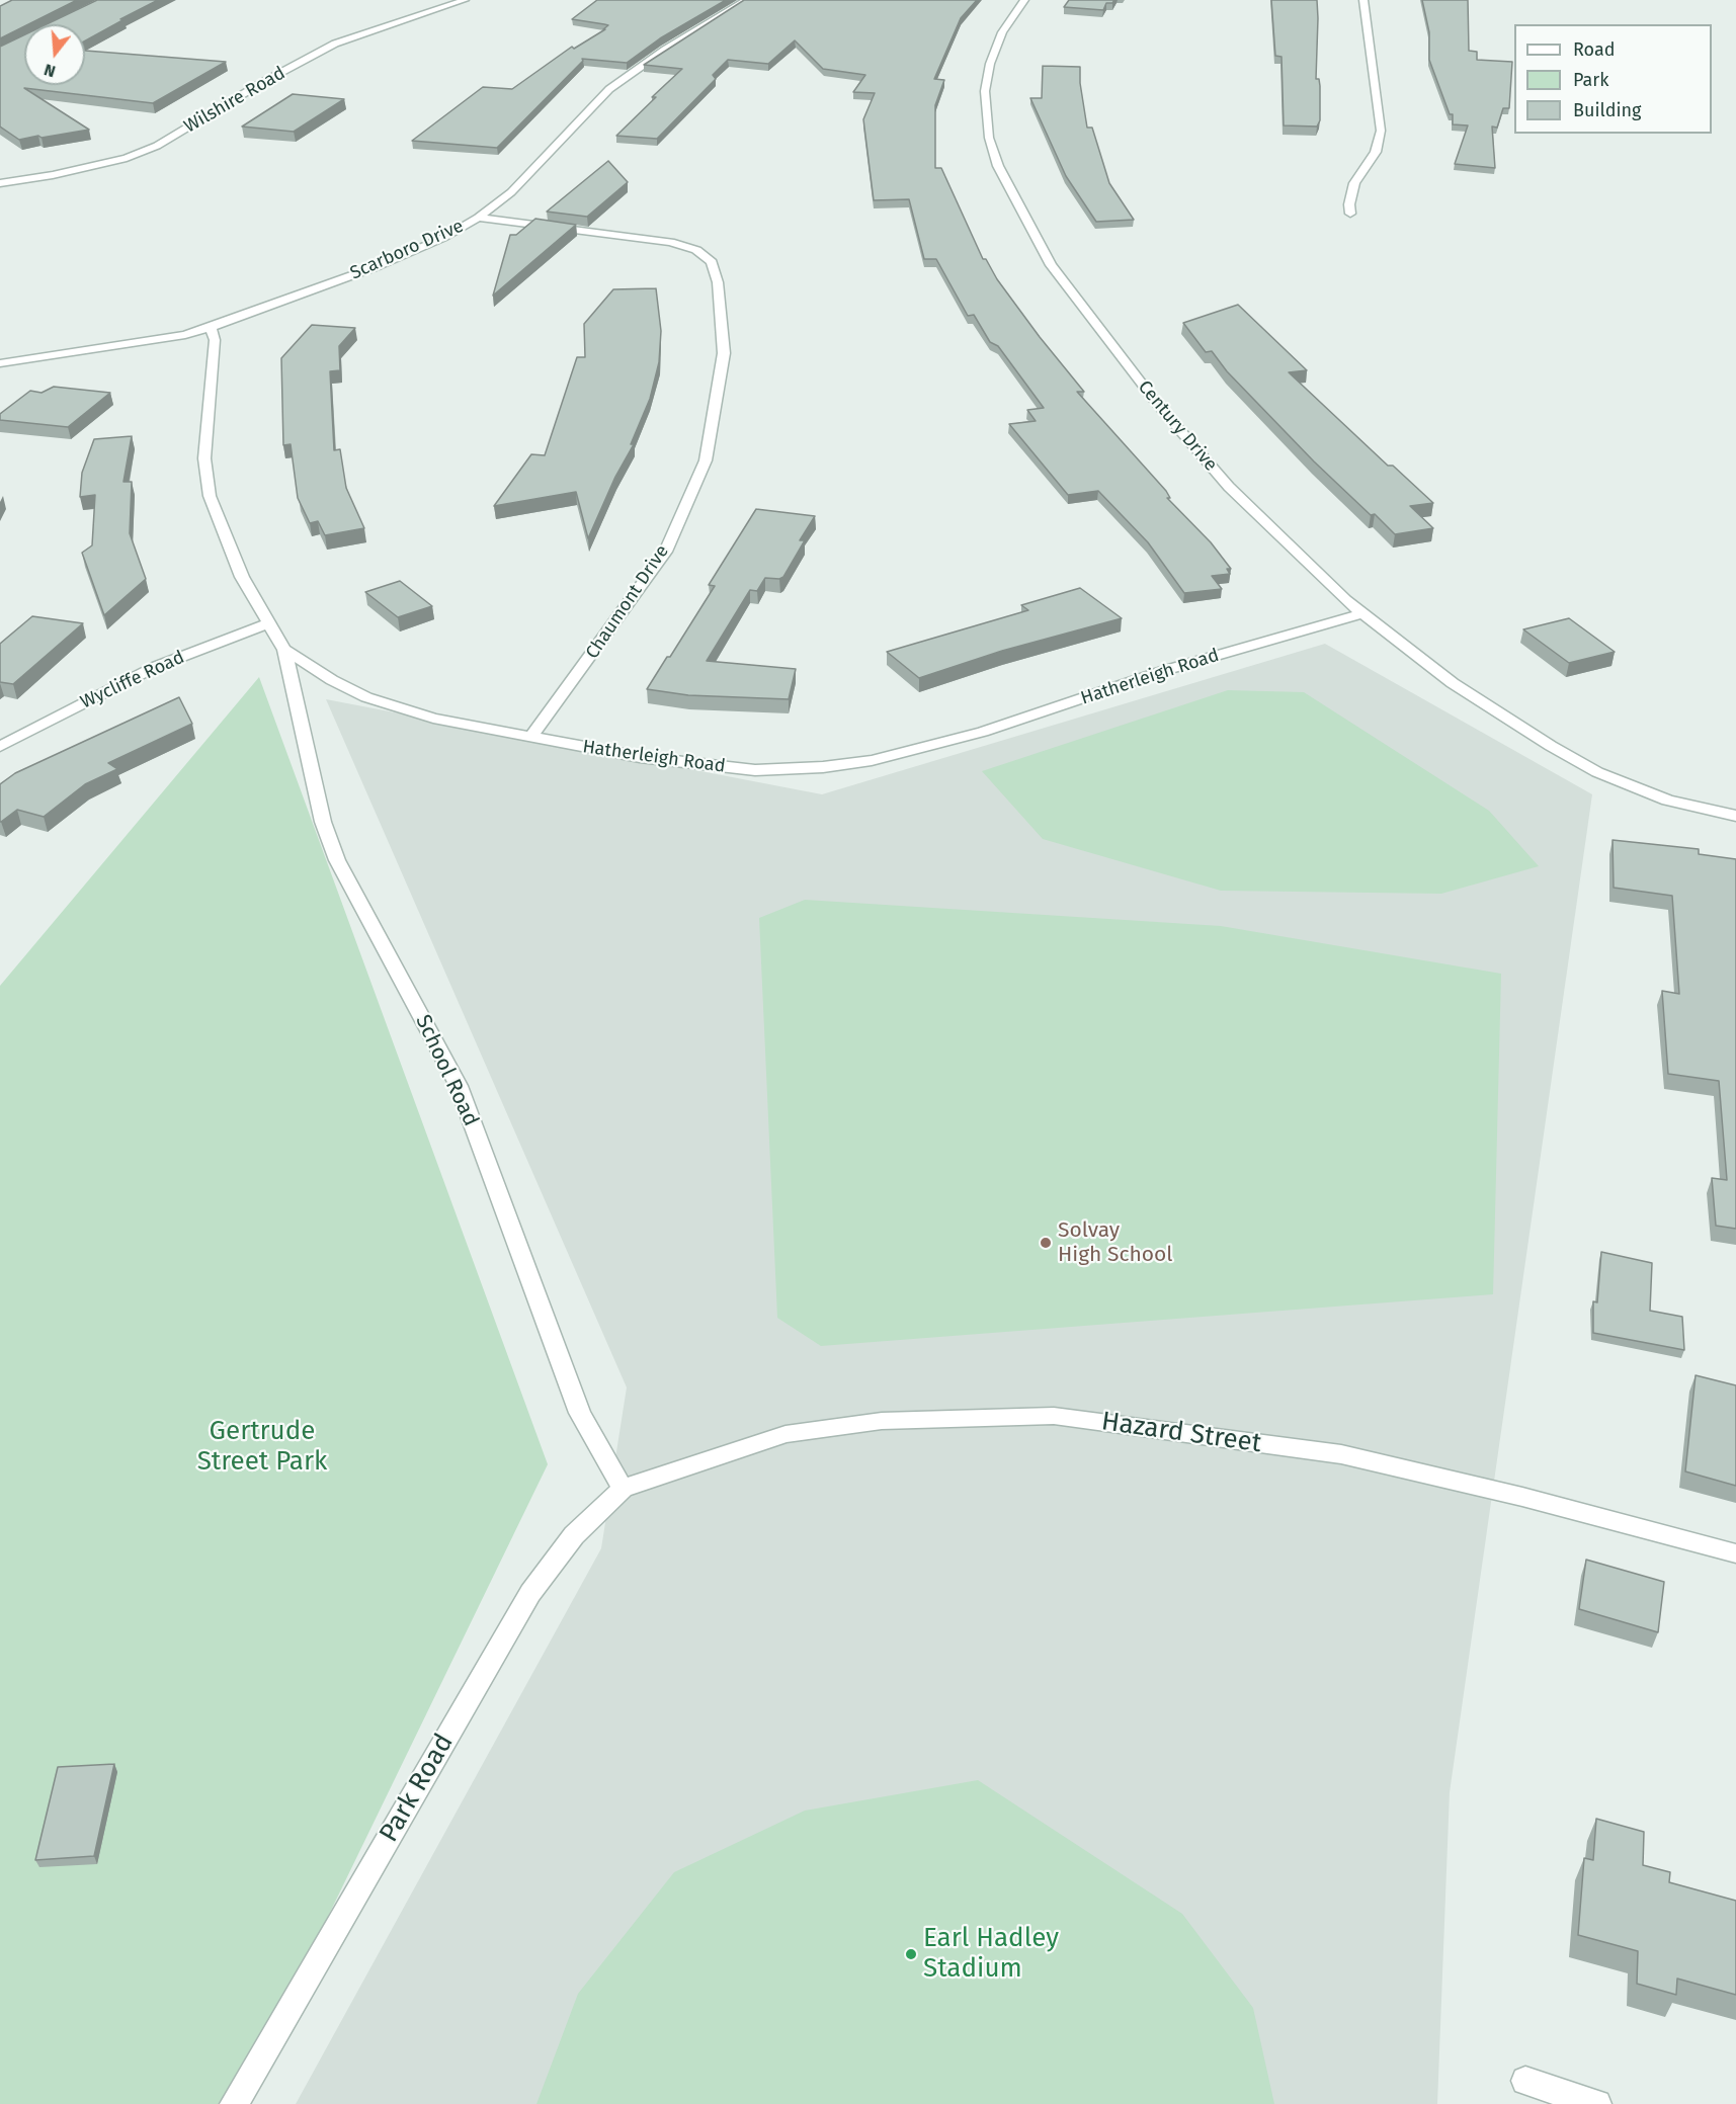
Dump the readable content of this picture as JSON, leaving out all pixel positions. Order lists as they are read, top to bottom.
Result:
{
  "streets": {
    "street": [
      "Wilshire Road",
      "Scarboro Drive",
      "Century Drive",
      "Chaumont Drive",
      "Hatherleigh Road",
      "Wycliffe Road",
      "School Road",
      "Hazard Street",
      "Park Road"
    ]
  },
  "crossings": [
    ["Scarboro Drive", "Chaumont Drive"],
    ["Century Drive", "Hatherleigh Road"],
    ["Chaumont Drive", "Hatherleigh Road"],
    ["Hatherleigh Road", "School Road"],
    ["School Road", "Hazard Street"],
    ["School Road", "Park Road"],
    ["Hazard Street", "Park Road"]
  ],
  "parks": ["Gertrude Street Park"],
  "places": ["Solvay High School", "Earl Hadley Stadium"],
  "legend": ["Road", "Park", "Building"],
  "north": "bottom"
}
